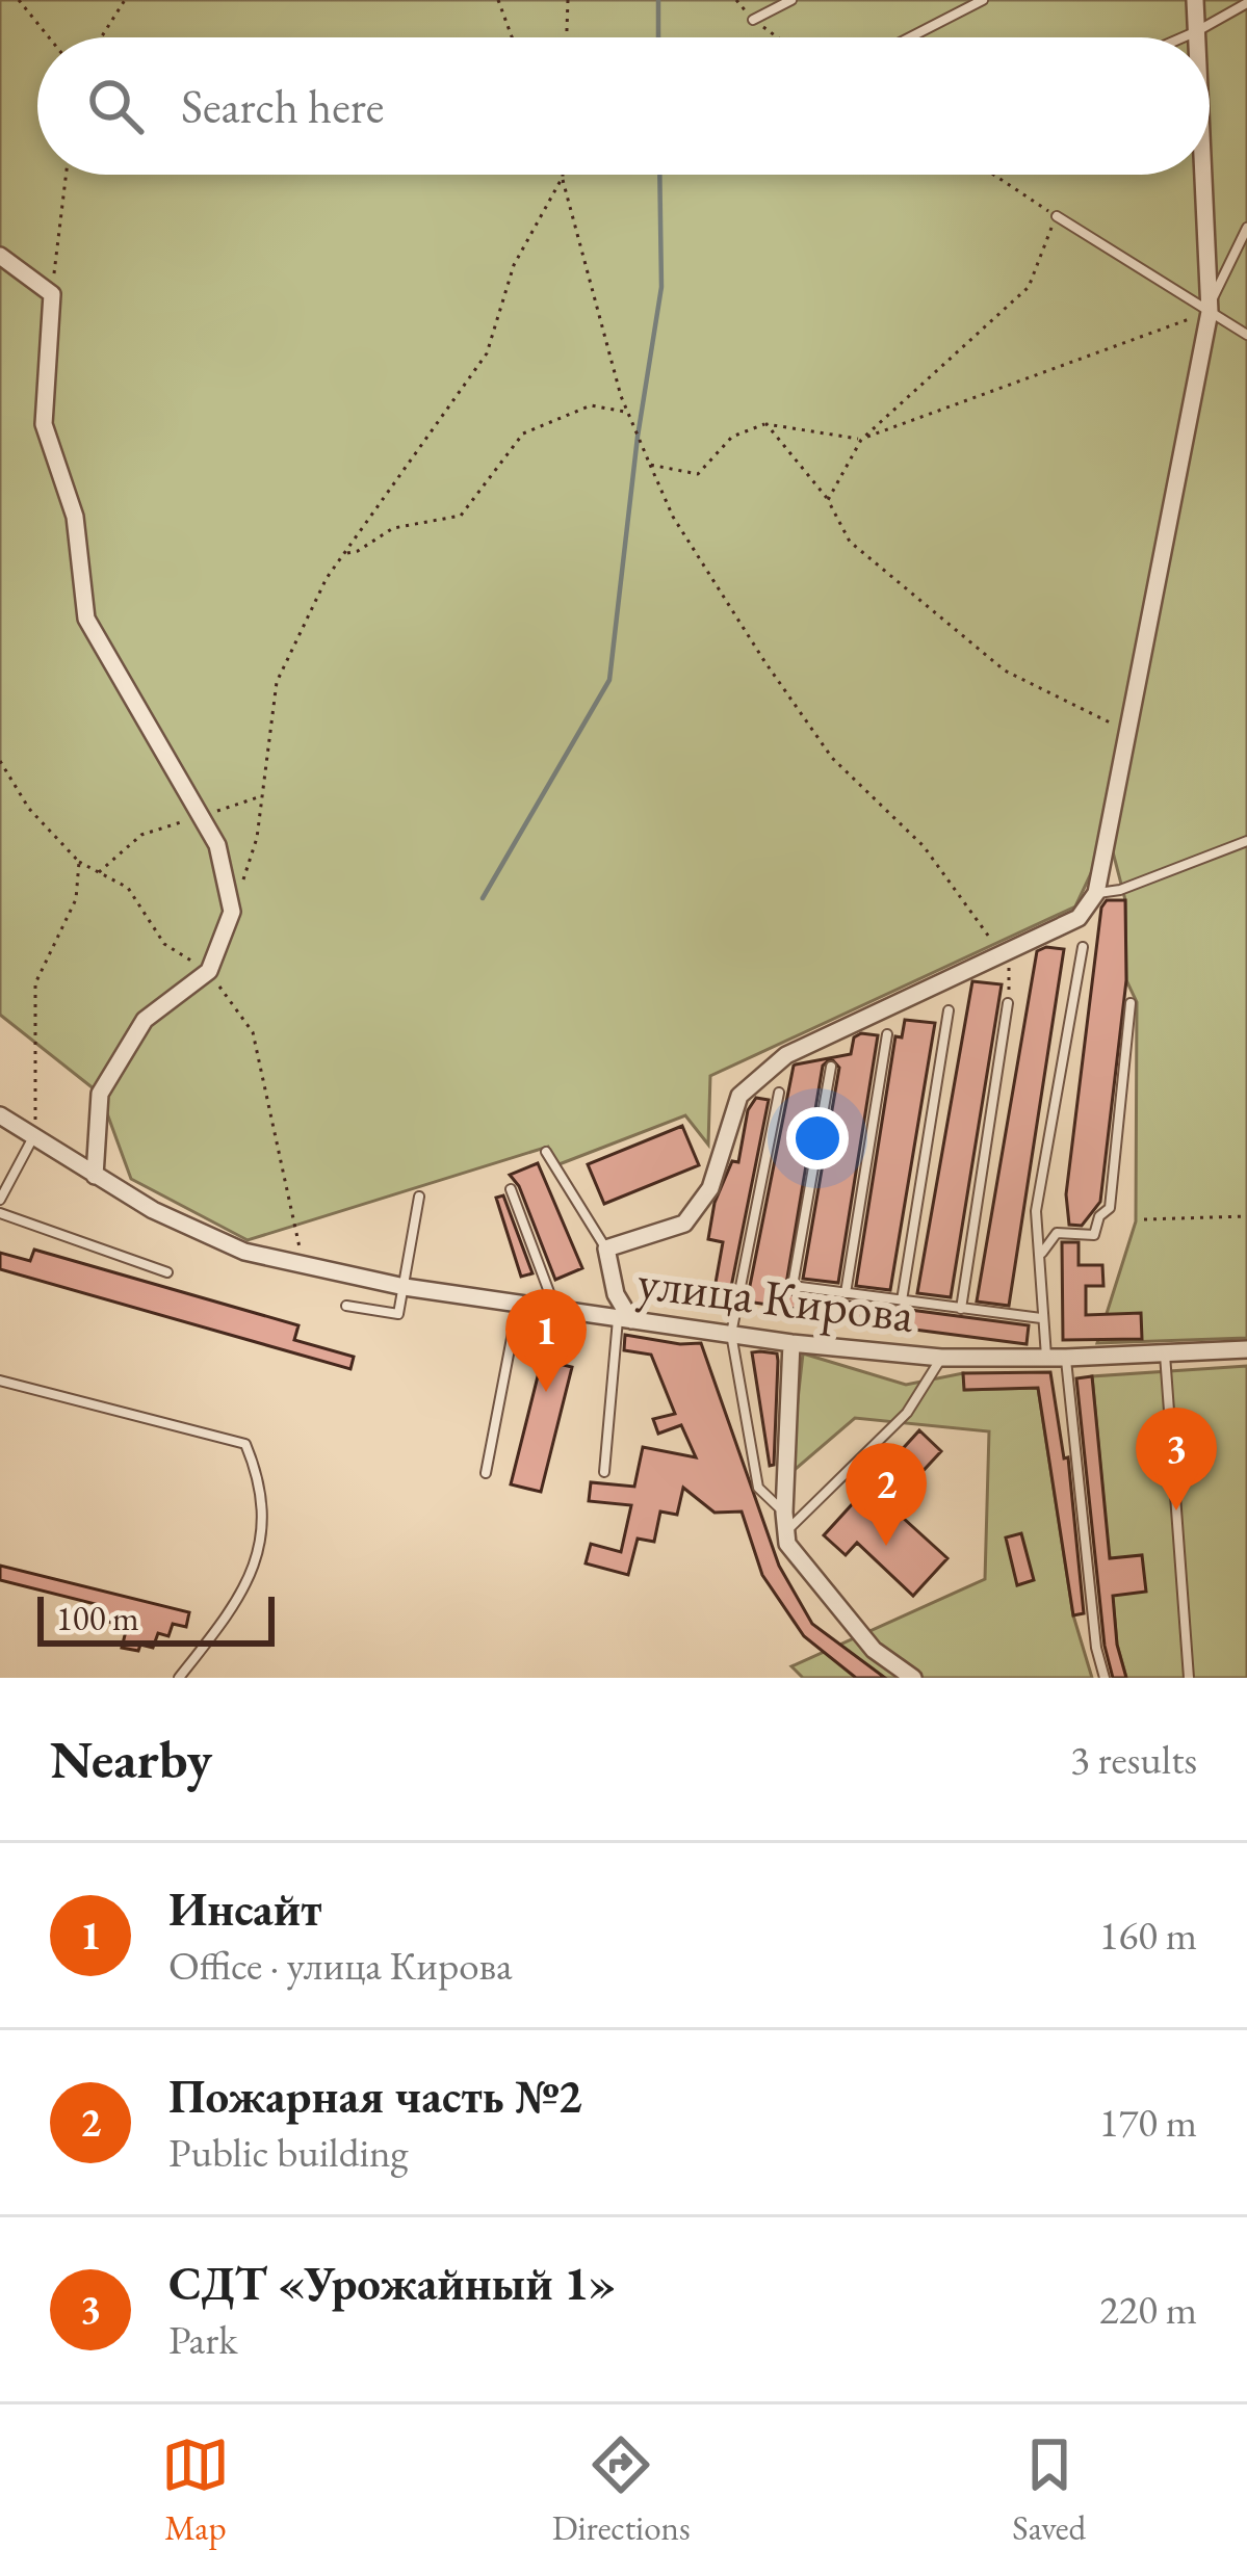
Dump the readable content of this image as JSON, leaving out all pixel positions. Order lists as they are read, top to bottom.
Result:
{
  "streets": {
    "street": ["улица Кирова"]
  },
  "scale_bar": "100 m",
  "page": {
    "search": "Search here",
    "pins": ["1", "3", "2"],
    "scale": "100 m",
    "heading": ["Nearby", "3 results"],
    "list": [
      {
        "mark": "1",
        "name": "Инсайт",
        "note": "Office · улица Кирова",
        "value": "160 m"
      },
      {
        "mark": "2",
        "name": "Пожарная часть №2",
        "note": "Public building",
        "value": "170 m"
      },
      {
        "mark": "3",
        "name": "СДТ «Урожайный 1»",
        "note": "Park",
        "value": "220 m"
      }
    ],
    "nav": ["Map", "Directions", "Saved"]
  }
}
